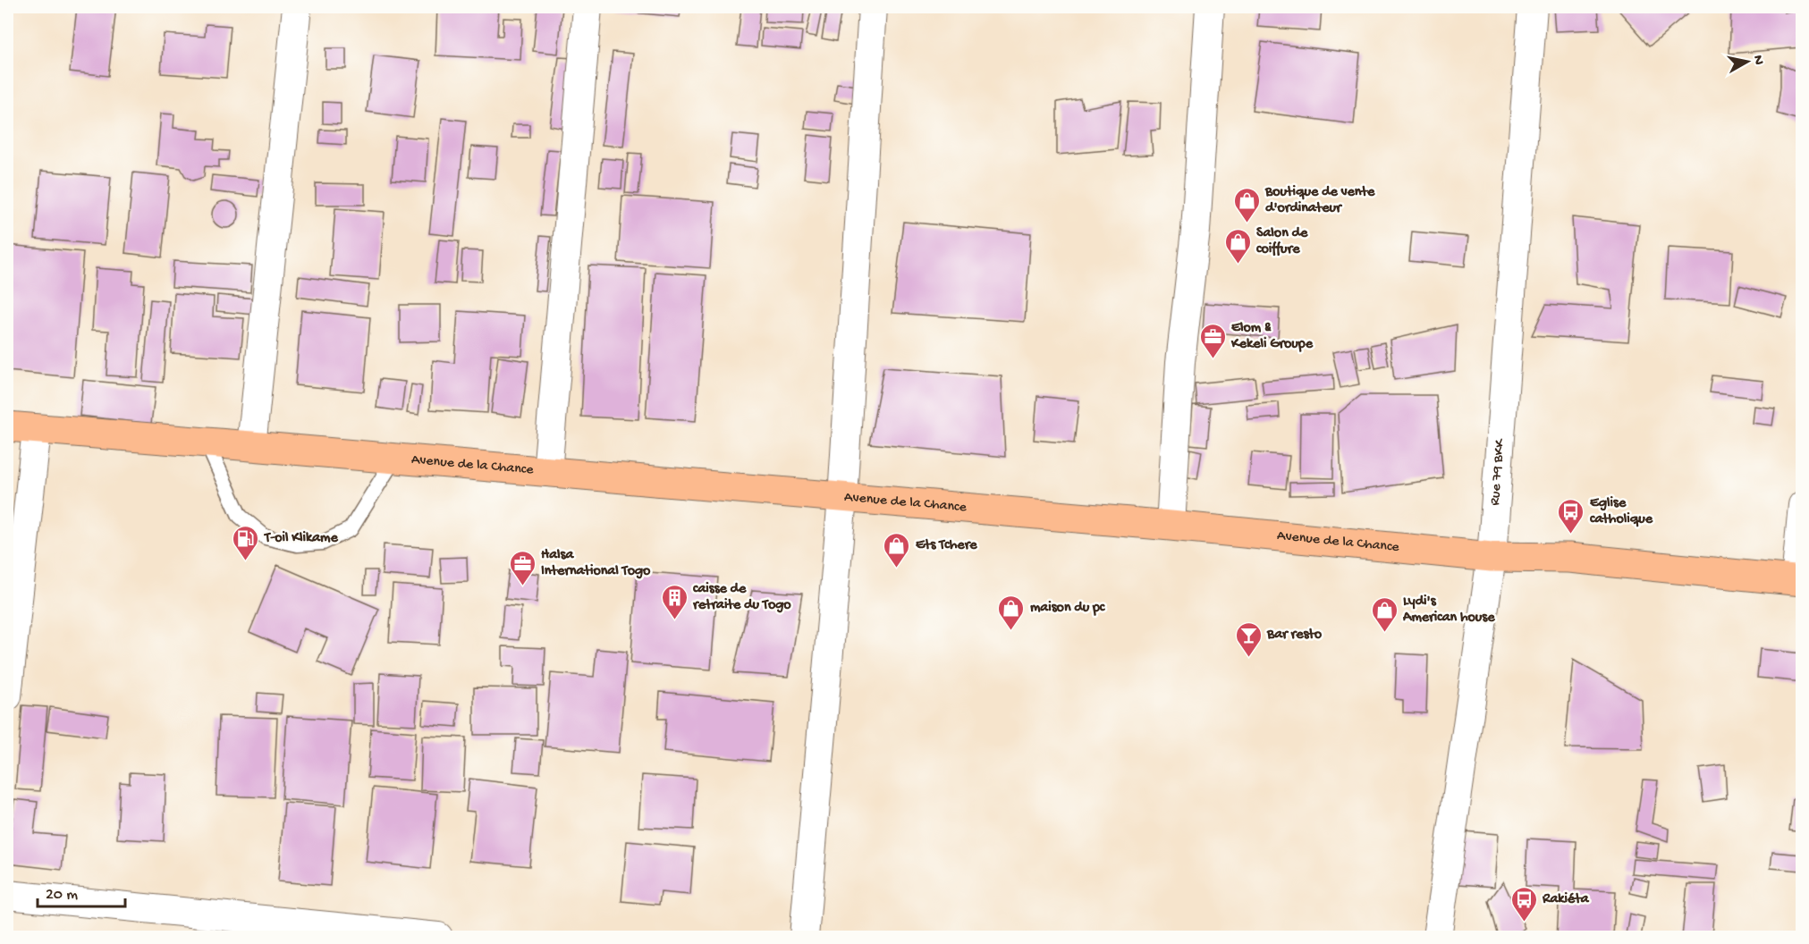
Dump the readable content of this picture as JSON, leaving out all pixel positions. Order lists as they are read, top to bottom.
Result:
{
  "streets": {
    "main road": ["Avenue de la Chance"],
    "street": ["Rue 79 BKK"]
  },
  "crossings": [
    ["Avenue de la Chance", "Rue 79 BKK"]
  ],
  "places": {
    "shop": [
      "Boutique de vente d'ordinateur",
      "Salon de coiffure",
      "Ets Tchere",
      "maison du pc",
      "Lydi's American house"
    ],
    "office": ["Elom & Kekeli Groupe", "Halsa International Togo"],
    "bus stop": ["Eglise catholique", "Rakiéta"],
    "fuel station": ["T-oil Klikame"],
    "building": ["caisse de retraite du Togo"],
    "bar": ["Bar resto"]
  },
  "scale_bar": "20 m",
  "north": "right"
}
